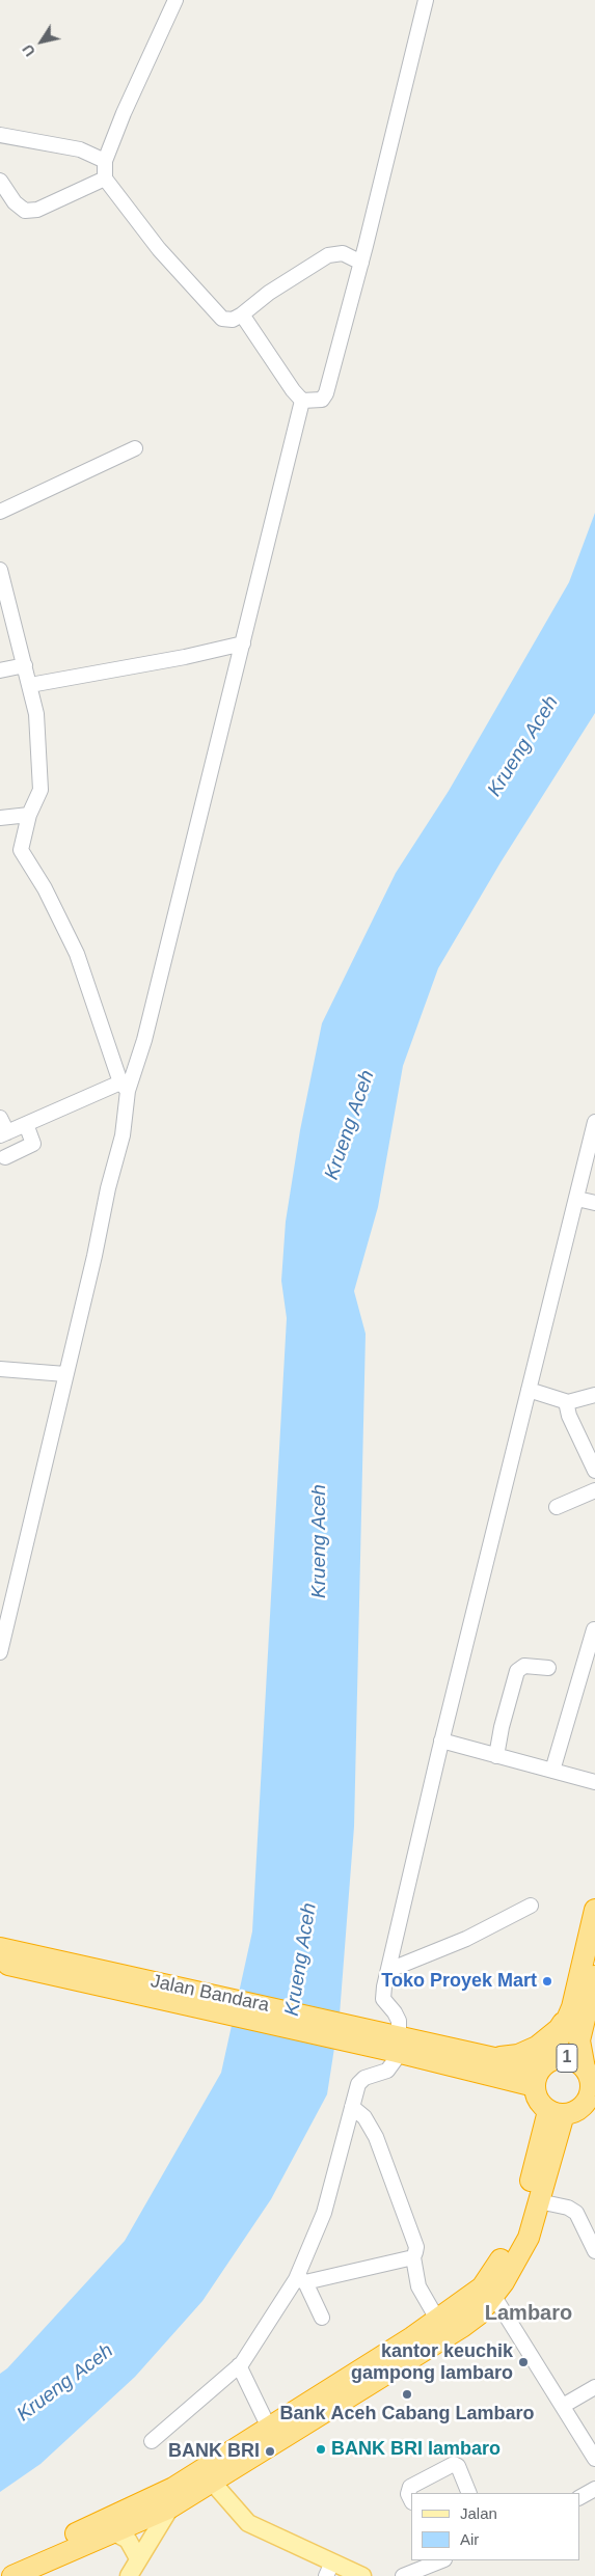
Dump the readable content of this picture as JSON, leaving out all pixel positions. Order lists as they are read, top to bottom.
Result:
{
  "streets": {
    "highway": ["Jalan Bandara", "1"]
  },
  "crossings": [
    ["Jalan Bandara", "1"]
  ],
  "districts": ["Lambaro"],
  "water": ["Krueng Aceh"],
  "places": [
    "Toko Proyek Mart",
    "kantor keuchik gampong lambaro",
    "Bank Aceh Cabang Lambaro",
    "BANK BRI lambaro",
    "BANK BRI"
  ],
  "legend": ["Jalan", "Air"],
  "north": "bottom left"
}
